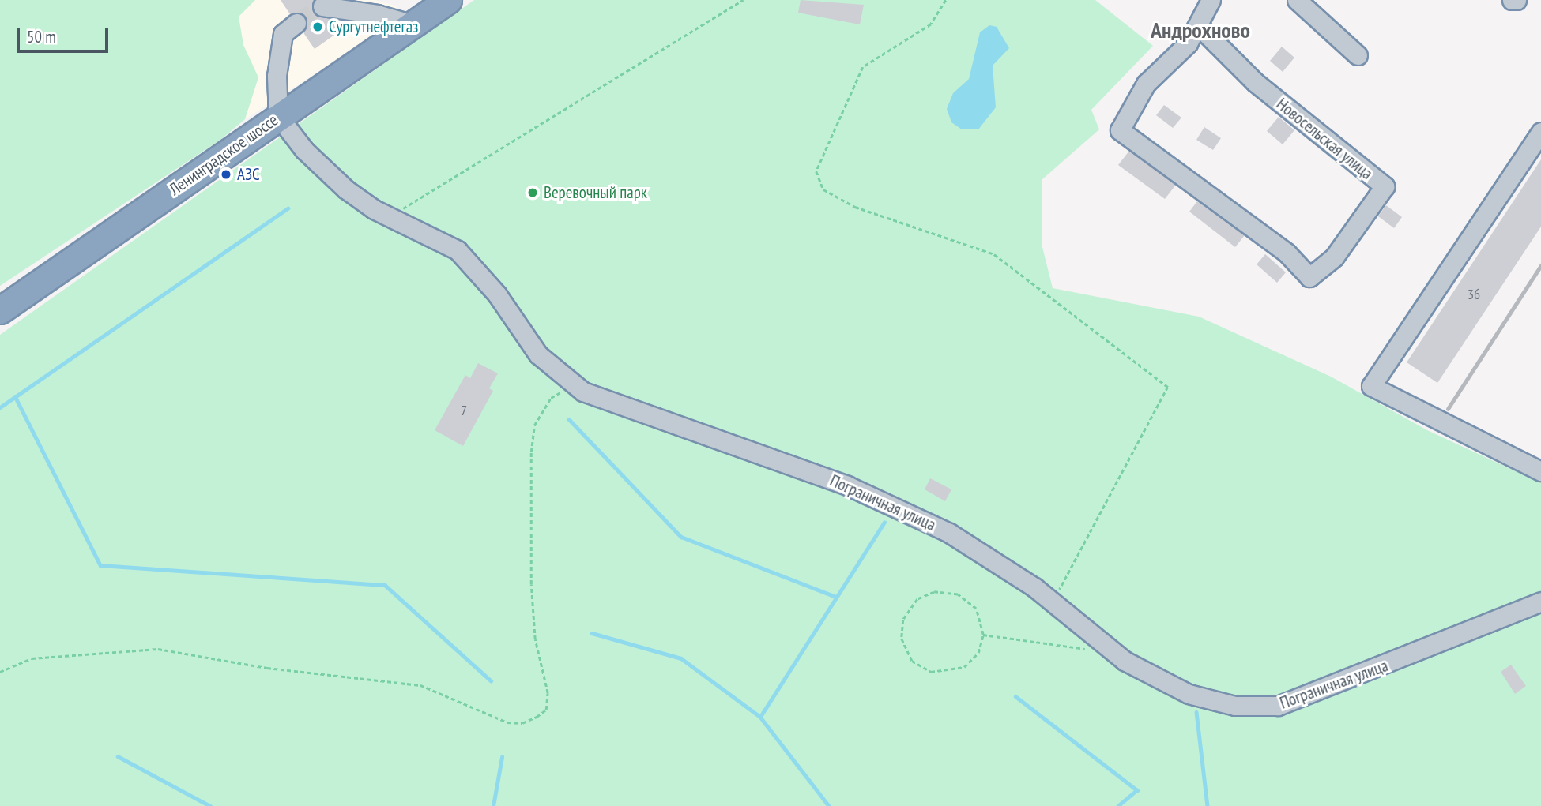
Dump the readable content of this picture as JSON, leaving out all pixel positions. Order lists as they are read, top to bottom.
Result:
{
  "streets": {
    "highway": ["Ленинградское шоссе"],
    "street": ["Новосельская улица", "Пограничная улица"]
  },
  "crossings": [
    ["Ленинградское шоссе", "Пограничная улица"]
  ],
  "districts": ["Андрохново"],
  "places": ["Сургутнефтегаз", "АЗС", "Веревочный парк"],
  "house_numbers": ["36", "7"],
  "scale_bar": "50 m"
}
